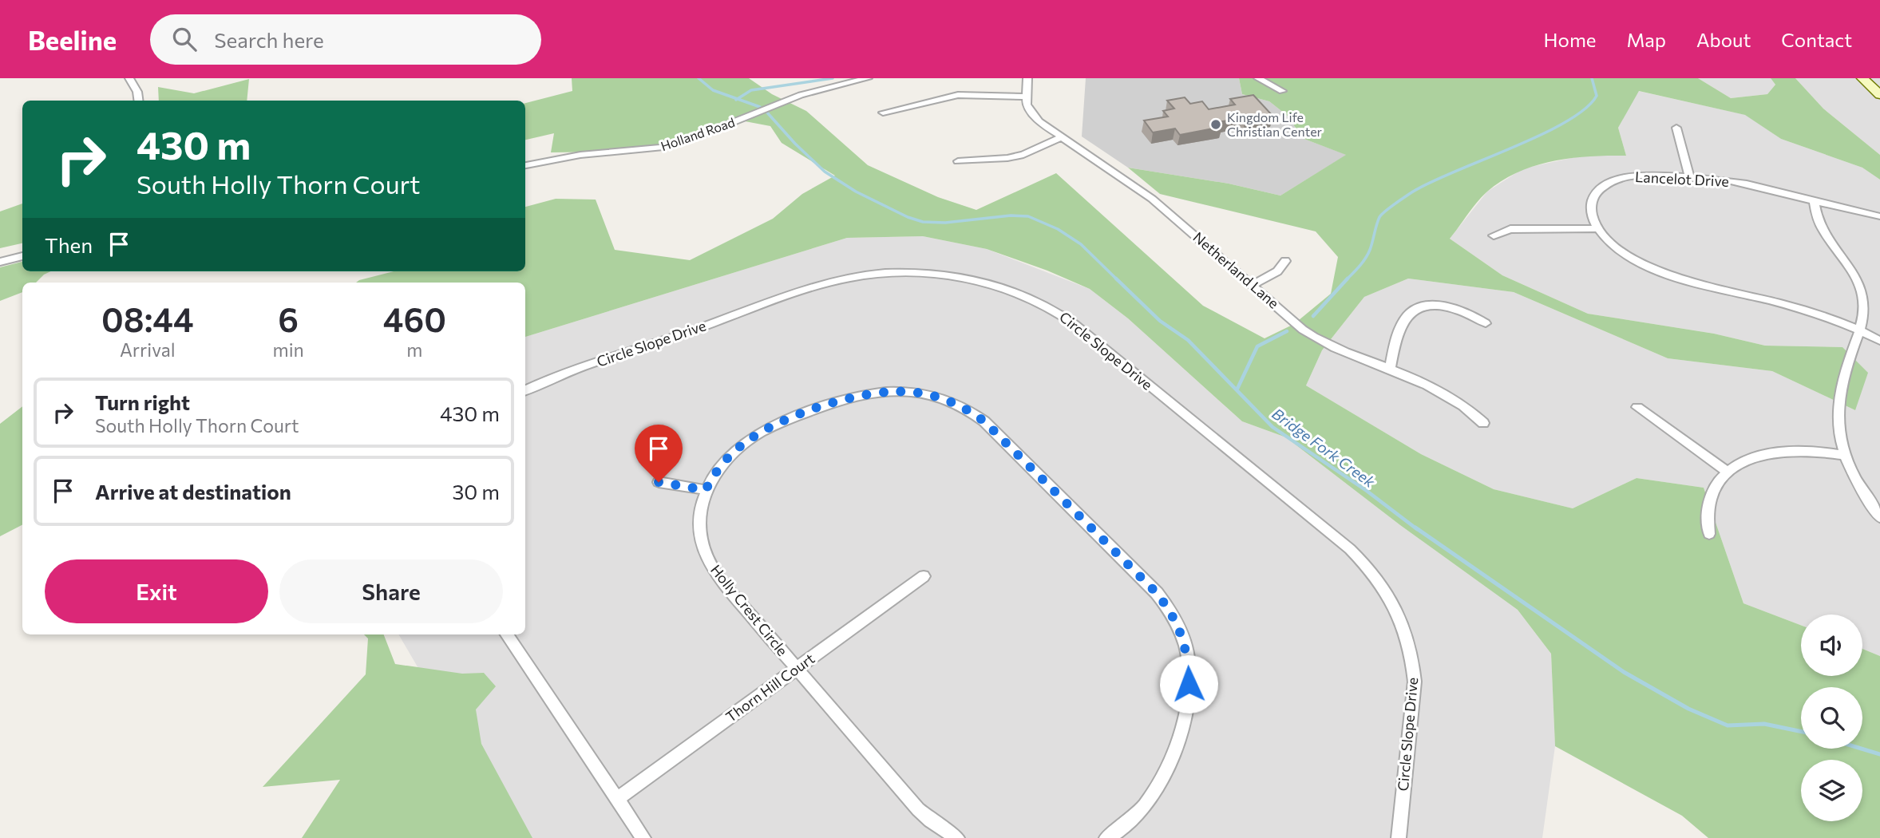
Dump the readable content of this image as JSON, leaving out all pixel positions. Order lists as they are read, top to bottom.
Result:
{
  "streets": {
    "street": [
      "Holland Road",
      "Lancelot Drive",
      "Netherland Lane",
      "Circle Slope Drive",
      "Holly Crest Circle",
      "Thorn Hill Court"
    ]
  },
  "crossings": [
    ["Holly Crest Circle", "Thorn Hill Court"]
  ],
  "water": ["Bridge Fork Creek"],
  "places": ["Kingdom Life Christian Center"],
  "page": {
    "header": "Beeline",
    "search": "Search here",
    "nav": [
      "Home",
      "Map",
      "About",
      "Contact"
    ],
    "turn": ["430 m", "South Holly Thorn Court"],
    "then": "Then",
    "eta": [
      "08:44",
      "Arrival",
      "6",
      "min",
      "460",
      "m"
    ],
    "list": [
      {
        "name": "Turn right",
        "note": "South Holly Thorn Court",
        "value": "430 m"
      },
      {
        "name": "Arrive at destination",
        "value": "30 m"
      }
    ],
    "buttons": ["Exit", "Share"]
  }
}
